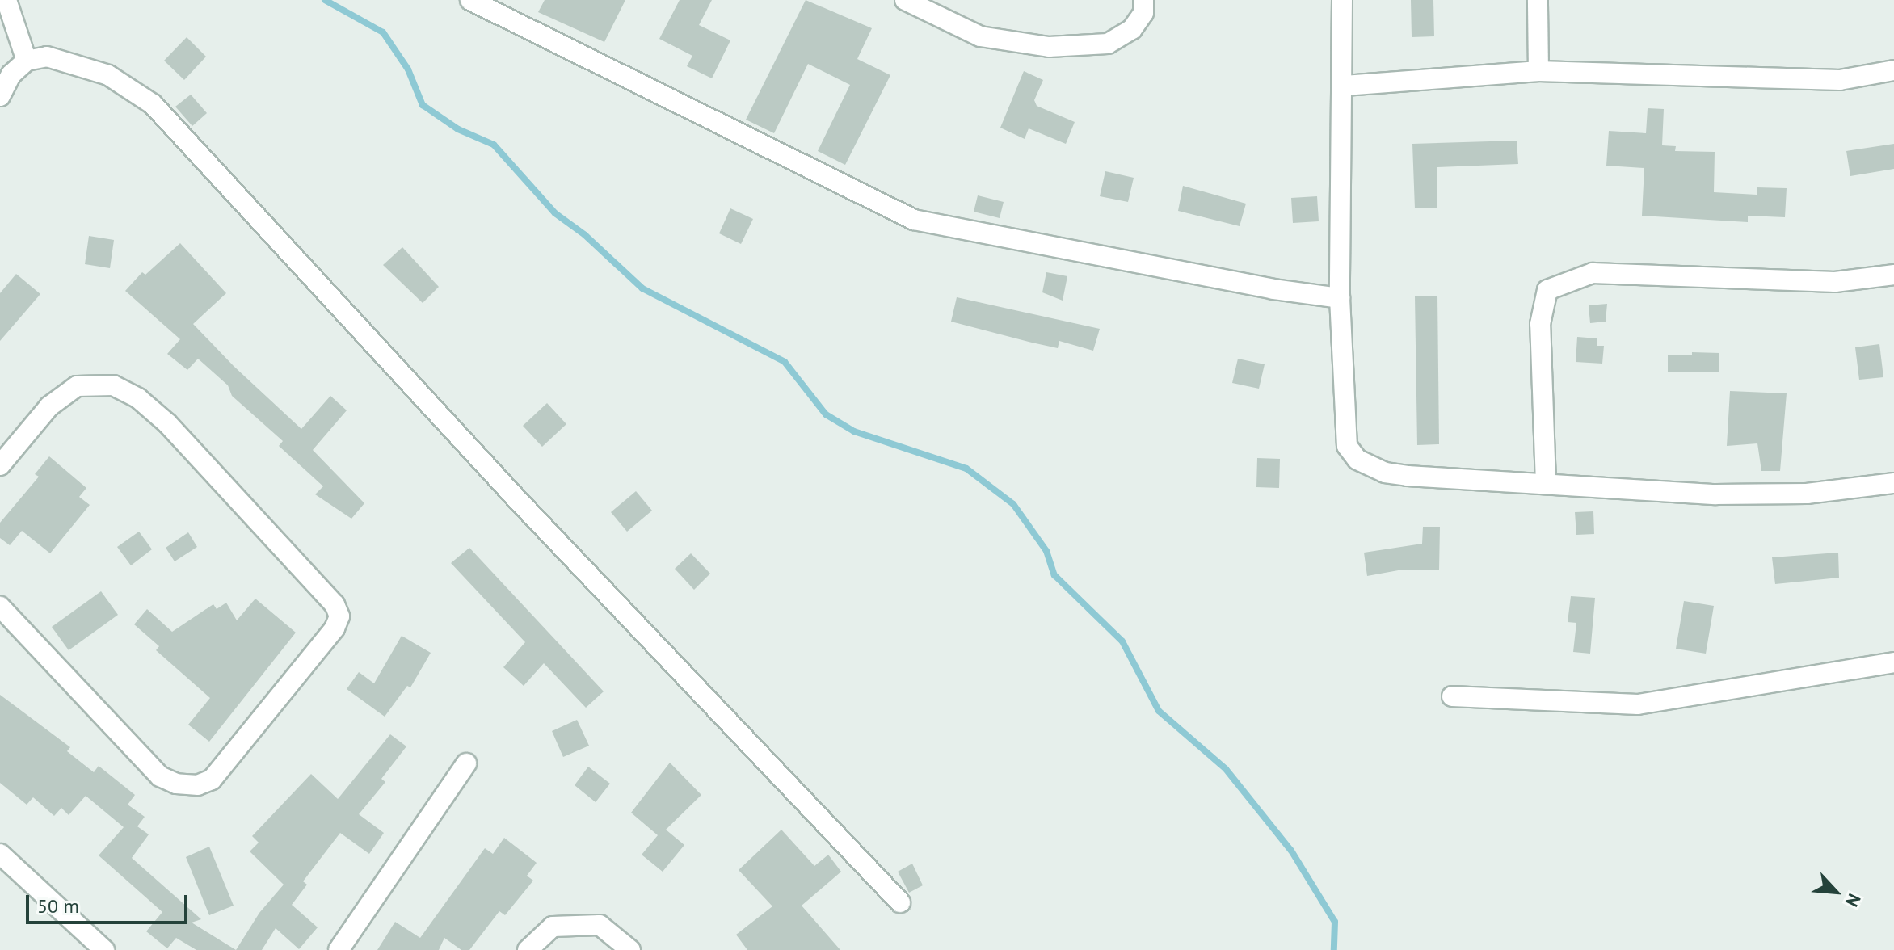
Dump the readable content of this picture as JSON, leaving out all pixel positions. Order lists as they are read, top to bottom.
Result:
{
  "scale_bar": "50 m",
  "north": "bottom right"
}
